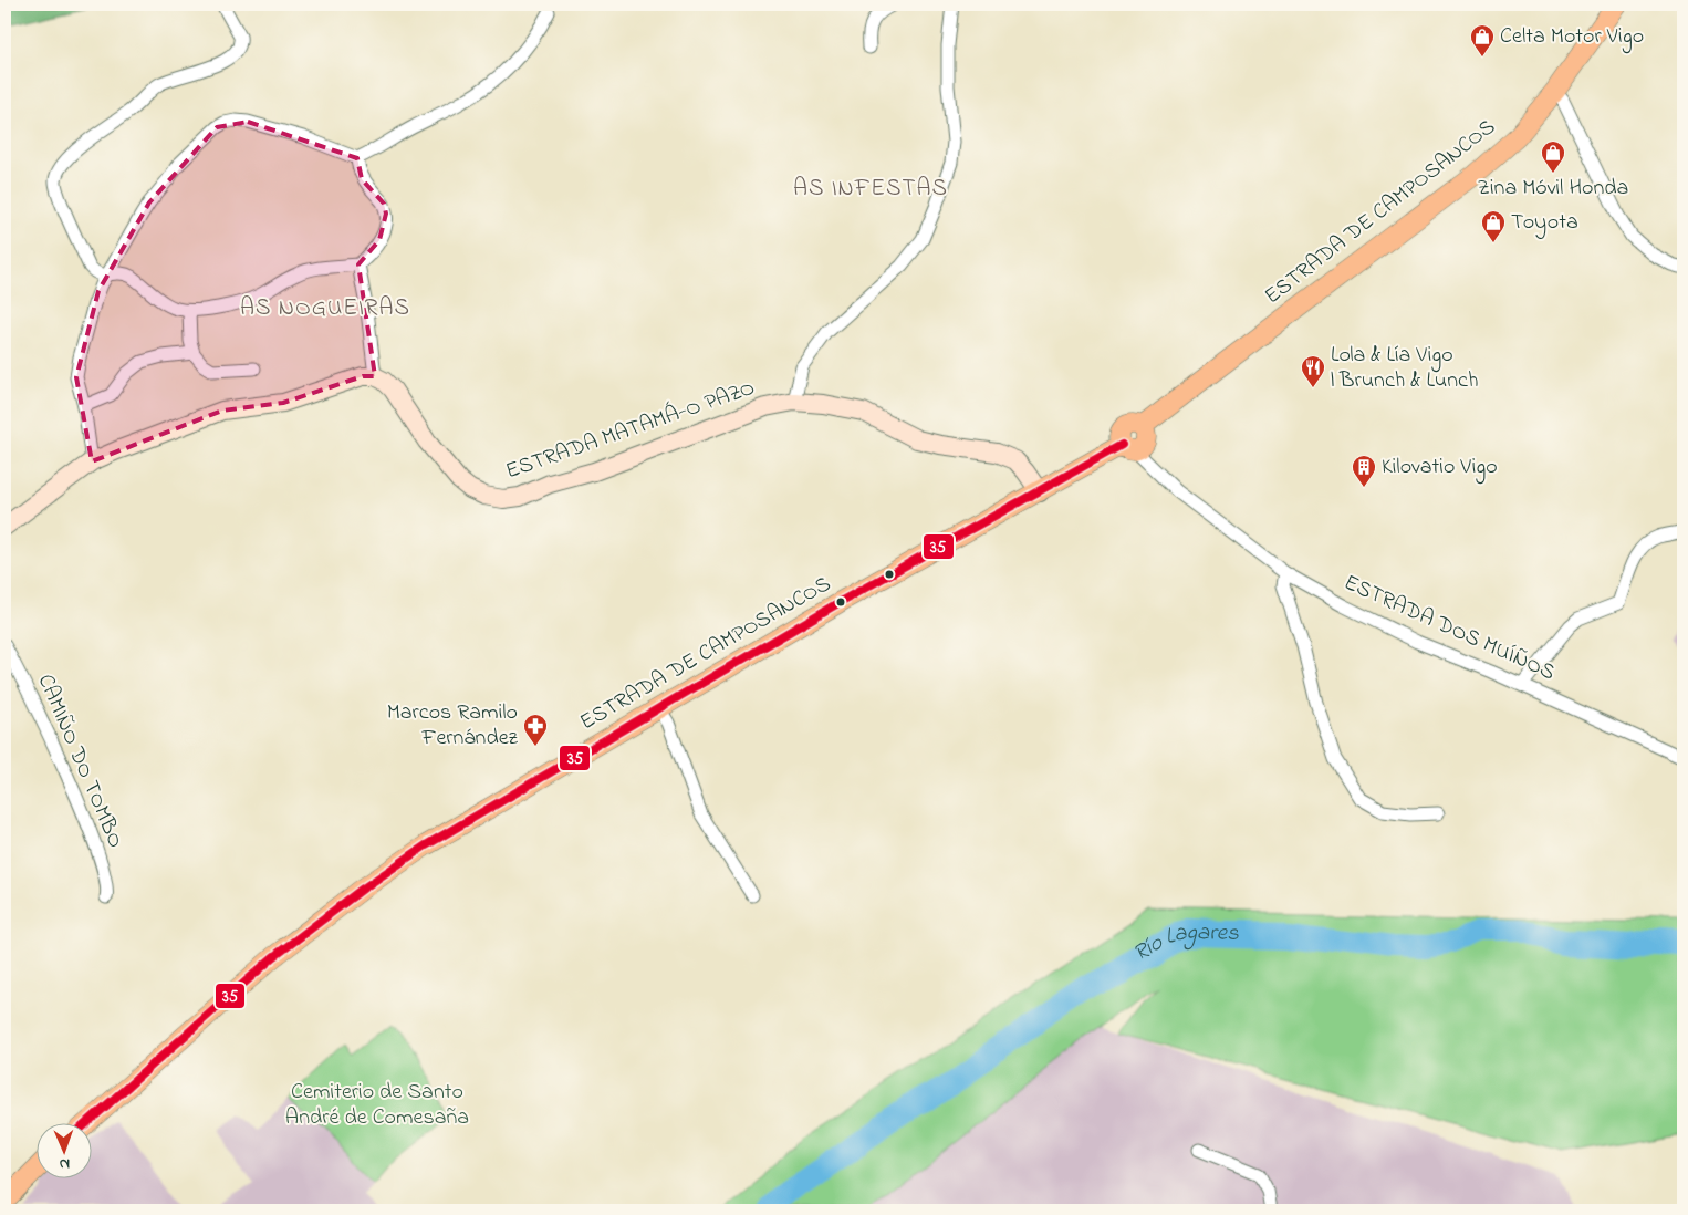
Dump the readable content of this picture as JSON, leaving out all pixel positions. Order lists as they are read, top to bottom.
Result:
{
  "streets": {
    "main road": ["ESTRADA DE CAMPOSANCOS"],
    "street": ["ESTRADA MATAMÁ-O PAZO", "ESTRADA DOS MUÍÑOS", "CAMIÑO DO TOMBO"]
  },
  "crossings": [
    ["ESTRADA DE CAMPOSANCOS", "ESTRADA MATAMÁ-O PAZO"],
    ["ESTRADA DE CAMPOSANCOS", "ESTRADA DOS MUÍÑOS"]
  ],
  "districts": ["AS INFESTAS", "AS NOGUEIRAS"],
  "water": ["Río Lagares"],
  "parks": ["Cemiterio de Santo André de Comesaña"],
  "places": {
    "shop": ["Celta Motor Vigo", "Zina Móvil Honda", "Toyota"],
    "restaurant": ["Lola & Lía Vigo | Brunch & Lunch"],
    "building": ["Kilovatio Vigo"],
    "pharmacy": ["Marcos Ramilo Fernández"]
  },
  "lines": ["transit line 35"],
  "north": "bottom"
}
